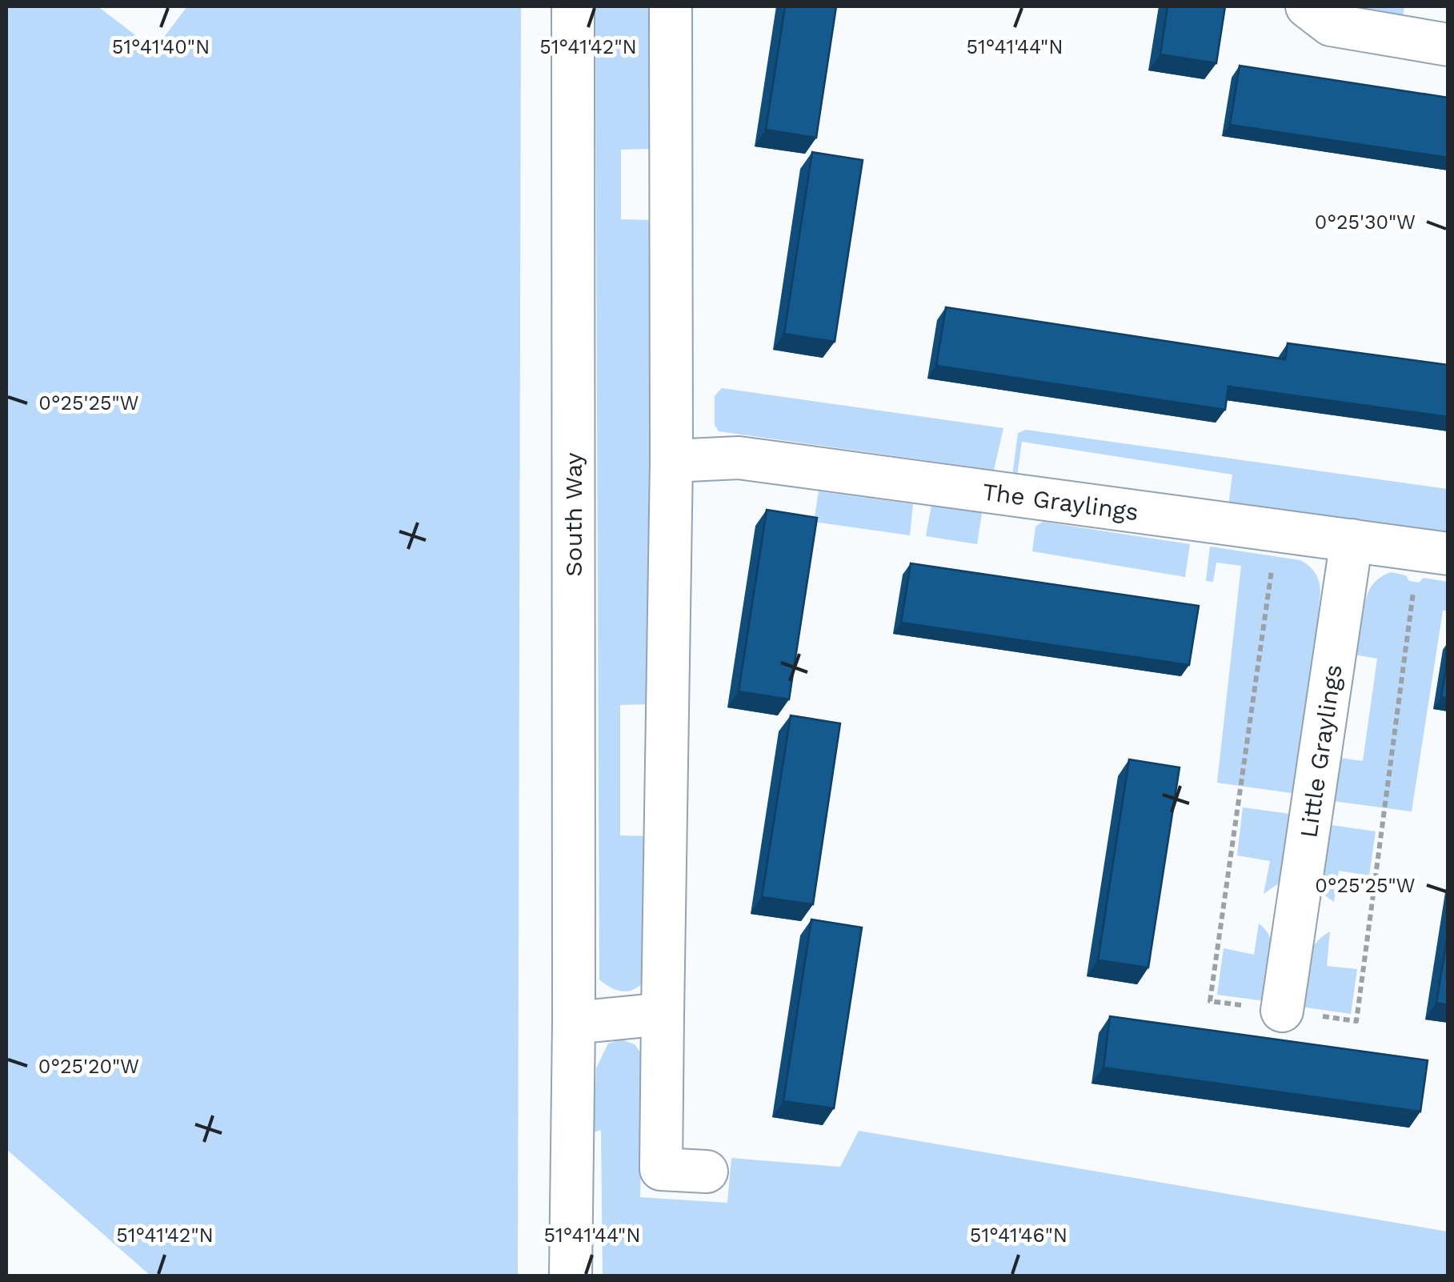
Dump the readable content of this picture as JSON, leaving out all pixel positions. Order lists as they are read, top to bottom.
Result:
{
  "streets": {
    "street": ["The Graylings", "South Way", "Little Graylings"]
  },
  "crossings": [
    ["The Graylings", "Little Graylings"]
  ],
  "coordinates": [
    "51°41'40\"N",
    "51°41'42\"N",
    "51°41'44\"N",
    "0°25'30\"W",
    "0°25'25\"W",
    "0°25'20\"W",
    "51°41'46\"N"
  ]
}
